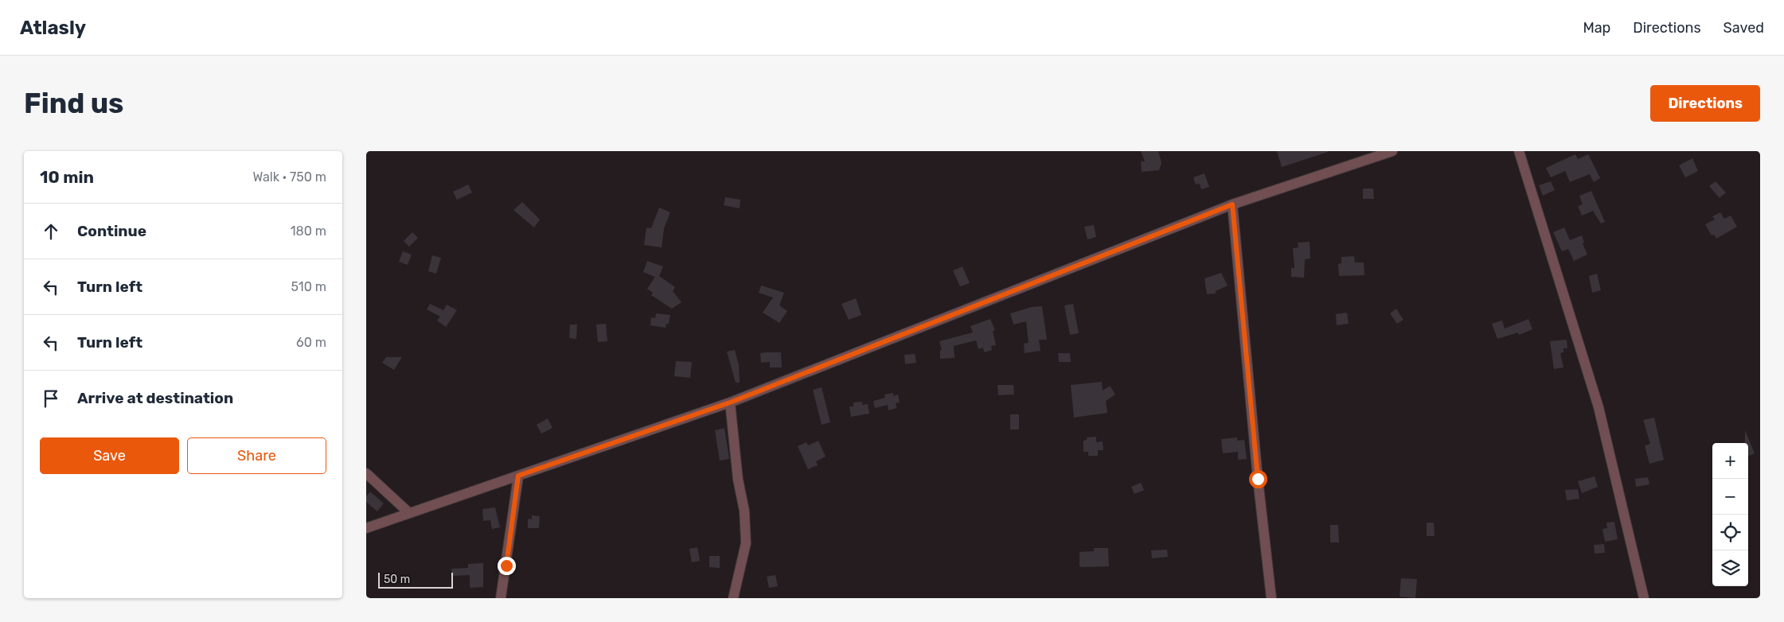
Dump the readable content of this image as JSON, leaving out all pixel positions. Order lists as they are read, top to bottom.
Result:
{
  "scale_bar": "50 m",
  "page": {
    "header": "Atlasly",
    "nav": ["Map", "Directions", "Saved"],
    "buttons": [
      "Directions",
      ["Save", "Share"]
    ],
    "title": "Find us",
    "heading": ["10 min", "Walk · 750 m"],
    "list": [
      ["Continue", "180 m"],
      ["Turn left", "510 m"],
      ["Turn left", "60 m"],
      "Arrive at destination"
    ],
    "map_buttons": ["+", "−"],
    "scale": "50 m"
  }
}
